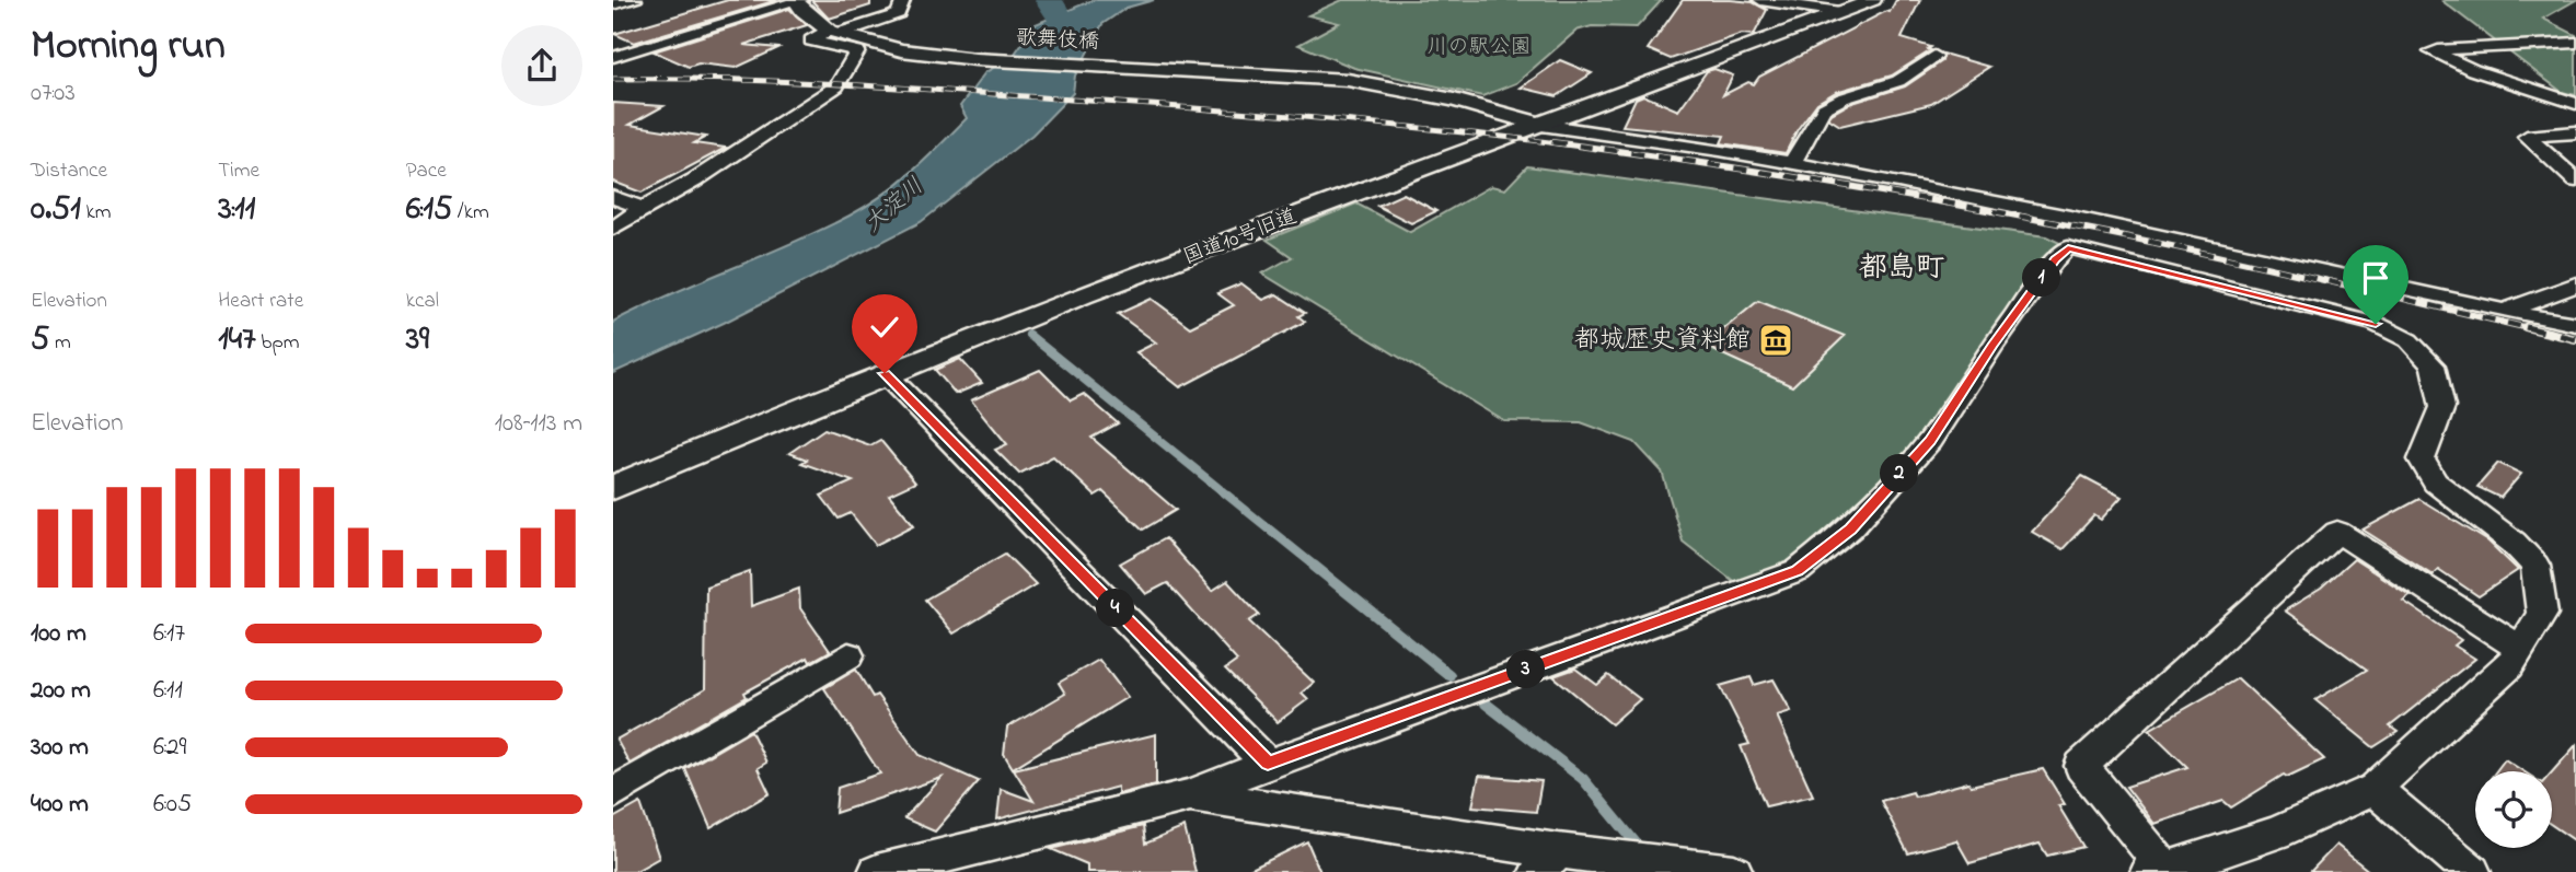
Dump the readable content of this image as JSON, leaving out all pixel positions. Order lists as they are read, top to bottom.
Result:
{
  "streets": {
    "street": ["歌舞伎橋", "国道10号旧道"]
  },
  "crossings": [
    ["歌舞伎橋", "国道10号旧道"]
  ],
  "districts": ["都島町"],
  "water": ["大淀川"],
  "parks": ["川の駅公園"],
  "places": {
    "museum": ["都城歴史資料館"]
  },
  "page": {
    "heading": ["Morning run", "07:03"],
    "stats": [
      ["Distance", "0.51 km"],
      ["Time", "3:11"],
      ["Pace", "6:15 /km"],
      ["Elevation", "5 m"],
      ["Heart rate", "147 bpm"],
      ["kcal", "39"]
    ],
    "pins": [
      "1",
      "2",
      "4",
      "3"
    ],
    "chart": ["Elevation", "108–113 m"],
    "list": [
      {
        "name": "100 m",
        "note": "6:17"
      },
      {
        "name": "200 m",
        "note": "6:11"
      },
      {
        "name": "300 m",
        "note": "6:29"
      },
      {
        "name": "400 m",
        "note": "6:05"
      }
    ]
  }
}
